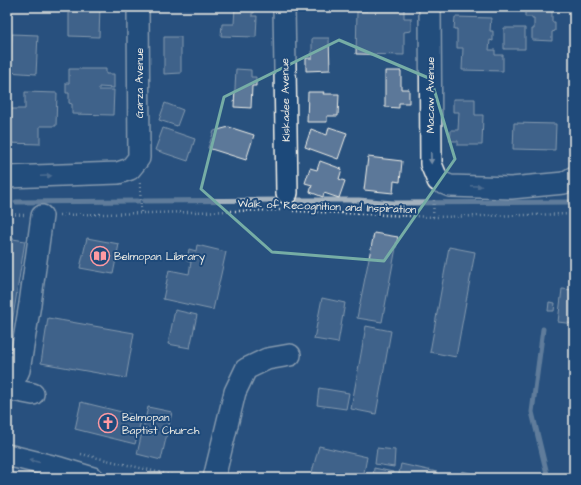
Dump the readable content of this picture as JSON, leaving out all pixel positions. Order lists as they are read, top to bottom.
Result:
{
  "streets": {
    "street": ["Garza Avenue", "Macaw Avenue", "Kiskadee Avenue"],
    "path": ["Walk of Recognition and Inspiration"]
  },
  "one_way": ["Macaw Avenue"],
  "places": {
    "library": ["Belmopan Library"],
    "church": ["Belmopan Baptist Church"]
  }
}
